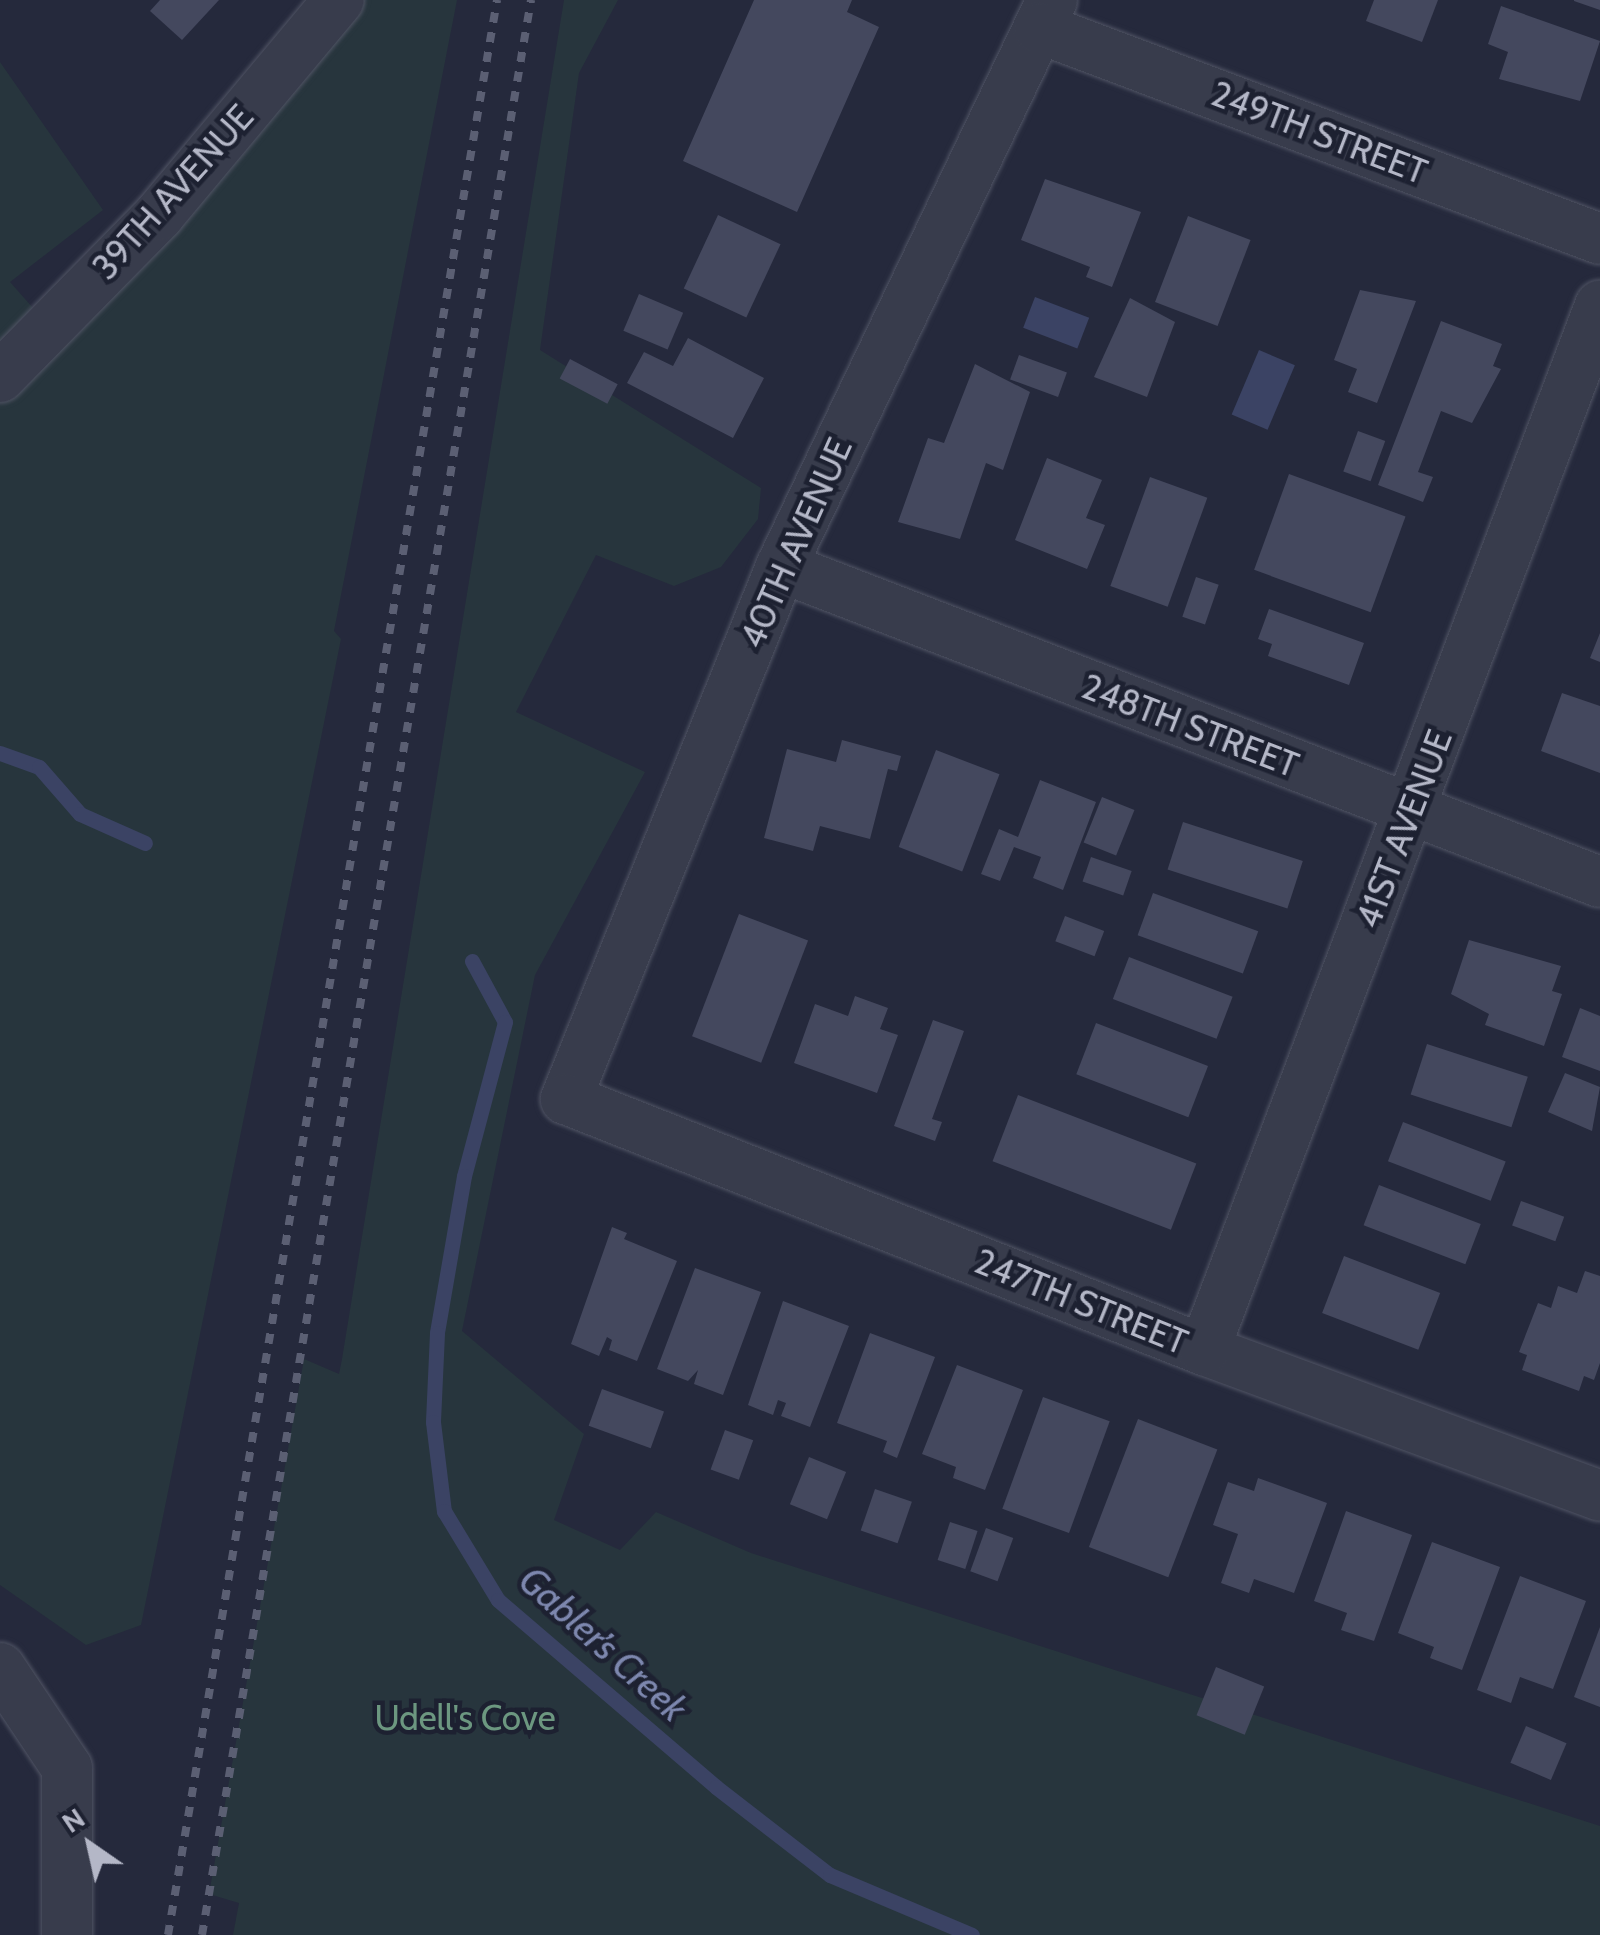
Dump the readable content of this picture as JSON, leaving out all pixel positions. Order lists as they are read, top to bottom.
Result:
{
  "streets": {
    "street": [
      "249TH STREET",
      "39TH AVENUE",
      "40TH AVENUE",
      "248TH STREET",
      "41ST AVENUE",
      "247TH STREET"
    ]
  },
  "crossings": [
    ["249TH STREET", "40TH AVENUE"],
    ["40TH AVENUE", "248TH STREET"],
    ["40TH AVENUE", "247TH STREET"],
    ["248TH STREET", "41ST AVENUE"],
    ["41ST AVENUE", "247TH STREET"]
  ],
  "water": ["Gabler’s Creek"],
  "parks": ["Udell's Cove"],
  "north": "top left"
}
